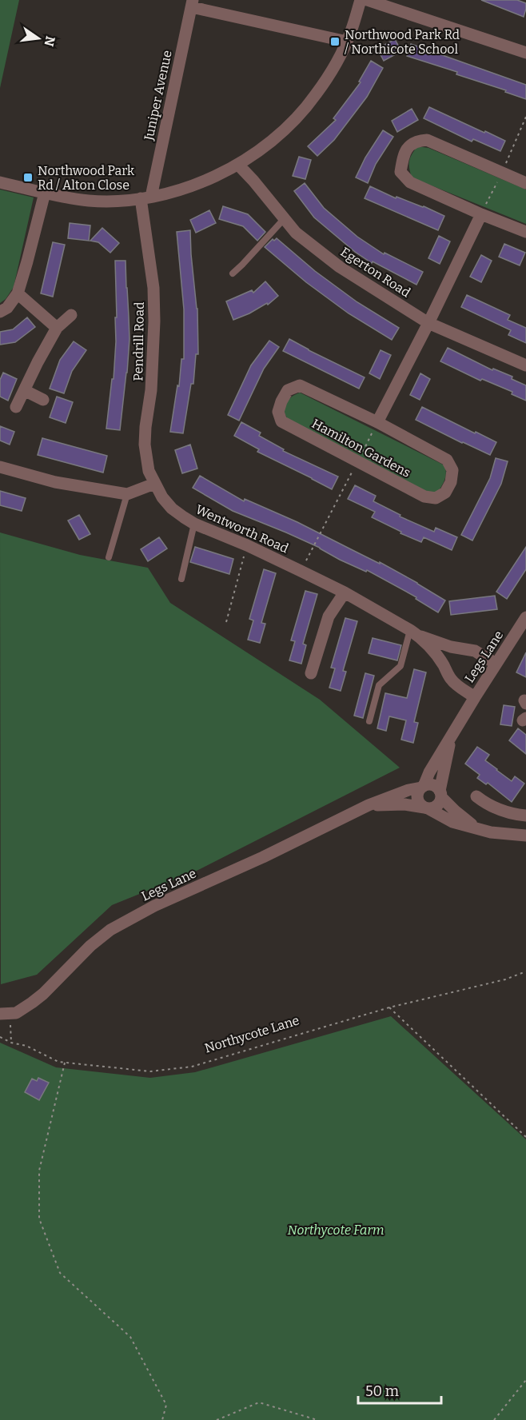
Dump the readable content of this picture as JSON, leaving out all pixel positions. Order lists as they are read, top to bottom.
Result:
{
  "streets": {
    "street": [
      "Juniper Avenue",
      "Egerton Road",
      "Pendrill Road",
      "Hamilton Gardens",
      "Wentworth Road",
      "Legs Lane"
    ],
    "path": ["Northycote Lane"]
  },
  "crossings": [
    ["Juniper Avenue", "Pendrill Road"],
    ["Pendrill Road", "Wentworth Road"],
    ["Wentworth Road", "Legs Lane"]
  ],
  "parks": ["Northycote Farm"],
  "places": {
    "transit": ["Northwood Park Rd / Northicote School", "Northwood Park Rd / Alton Close"]
  },
  "scale_bar": "50 m",
  "north": "right"
}
